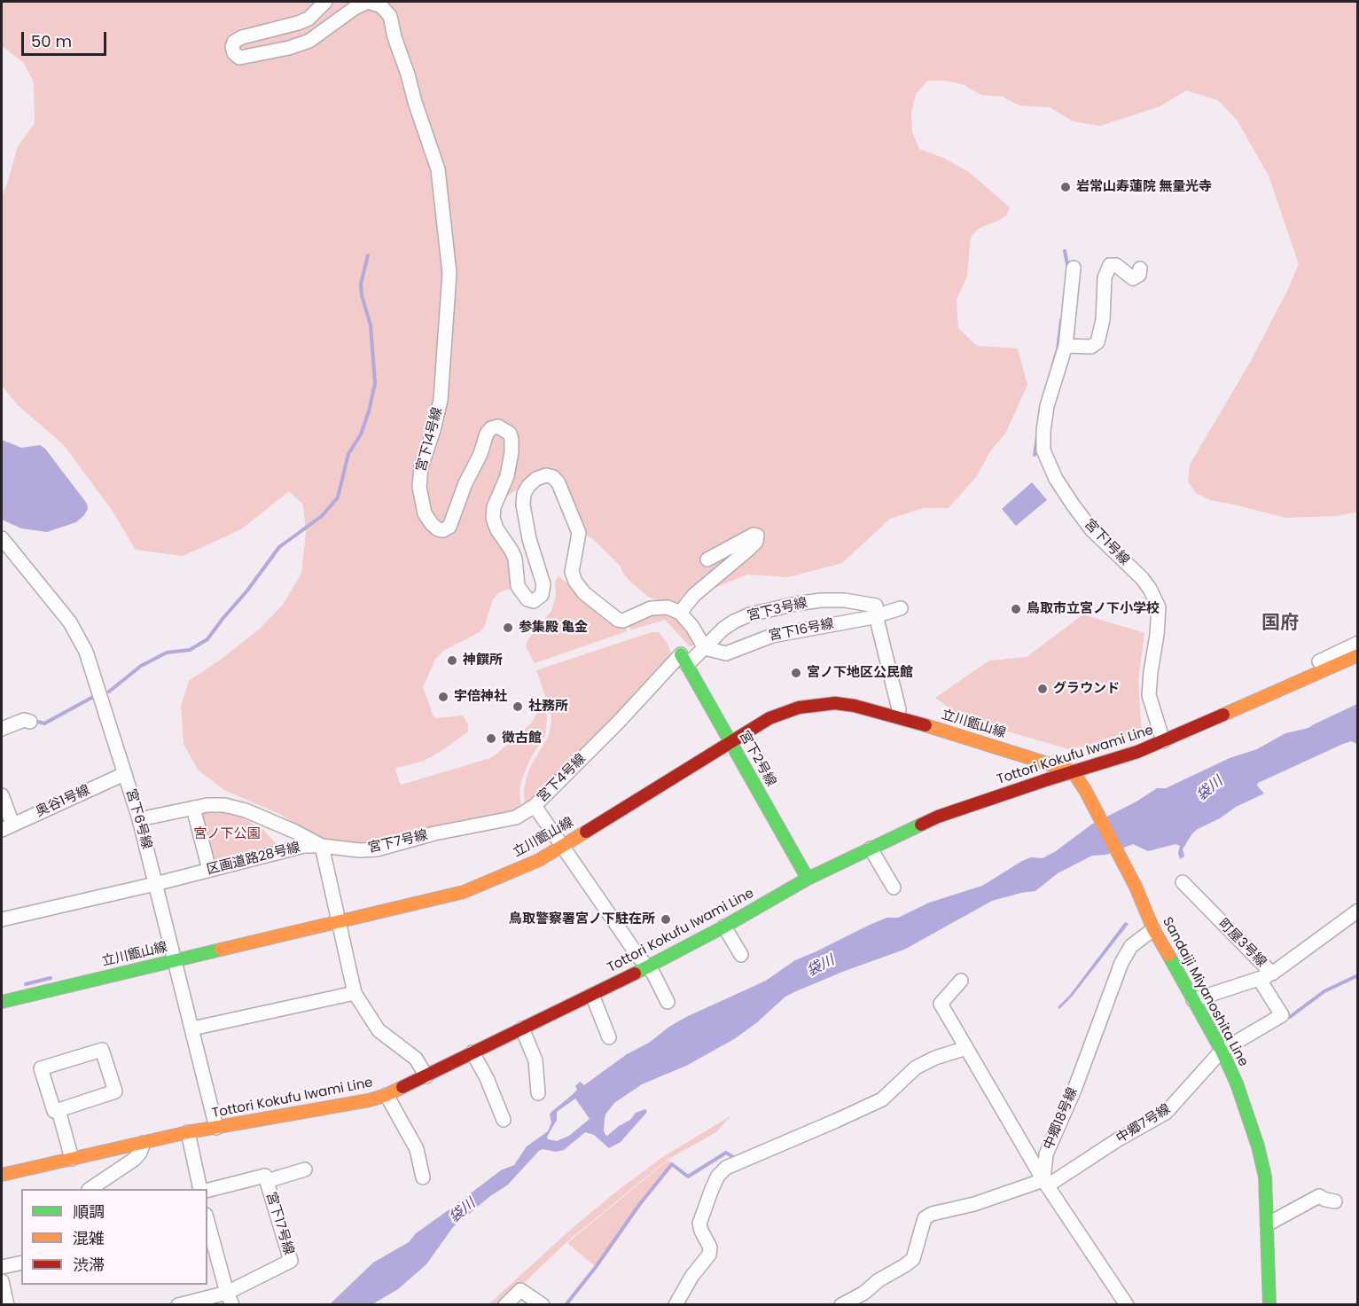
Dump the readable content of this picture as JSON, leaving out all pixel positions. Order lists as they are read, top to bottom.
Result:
{
  "streets": {
    "main road": [
      "立川甑山線",
      "Tottori Kokufu Iwami Line",
      "宮下2号線",
      "Sandaiji Miyanoshita Line"
    ],
    "street": [
      "宮下14号線",
      "宮下1号線",
      "宮下3号線",
      "宮下16号線",
      "宮下4号線",
      "奥谷1号線",
      "宮下6号線",
      "宮下7号線",
      "区画道路28号線",
      "町屋3号線",
      "中郷18号線",
      "中郷7号線",
      "宮下17号線"
    ]
  },
  "crossings": [
    ["宮下1号線", "Tottori Kokufu Iwami Line"],
    ["宮下3号線", "宮下16号線"],
    ["宮下3号線", "宮下2号線"],
    ["宮下3号線", "宮下4号線"],
    ["立川甑山線", "Tottori Kokufu Iwami Line"],
    ["立川甑山線", "宮下2号線"],
    ["立川甑山線", "宮下4号線"],
    ["立川甑山線", "宮下6号線"],
    ["立川甑山線", "Sandaiji Miyanoshita Line"],
    ["Tottori Kokufu Iwami Line", "宮下2号線"],
    ["Tottori Kokufu Iwami Line", "宮下4号線"],
    ["Tottori Kokufu Iwami Line", "宮下6号線"],
    ["Tottori Kokufu Iwami Line", "Sandaiji Miyanoshita Line"],
    ["宮下2号線", "宮下4号線"],
    ["宮下4号線", "宮下7号線"],
    ["奥谷1号線", "宮下6号線"],
    ["宮下6号線", "宮下7号線"],
    ["宮下6号線", "区画道路28号線"],
    ["宮下7号線", "区画道路28号線"],
    ["Sandaiji Miyanoshita Line", "中郷18号線"],
    ["Sandaiji Miyanoshita Line", "中郷7号線"],
    ["中郷18号線", "中郷7号線"]
  ],
  "districts": ["国府"],
  "water": ["袋川"],
  "parks": ["宮ノ下公園"],
  "places": [
    "岩常山寿蓮院 無量光寺",
    "鳥取市立宮ノ下小学校",
    "参集殿 亀金",
    "神饌所",
    "宮ノ下地区公民館",
    "グラウンド",
    "宇倍神社",
    "社務所",
    "徴古館",
    "鳥取警察署宮ノ下駐在所"
  ],
  "legend": ["順調", "混雑", "渋滞"],
  "scale_bar": "50 m"
}
